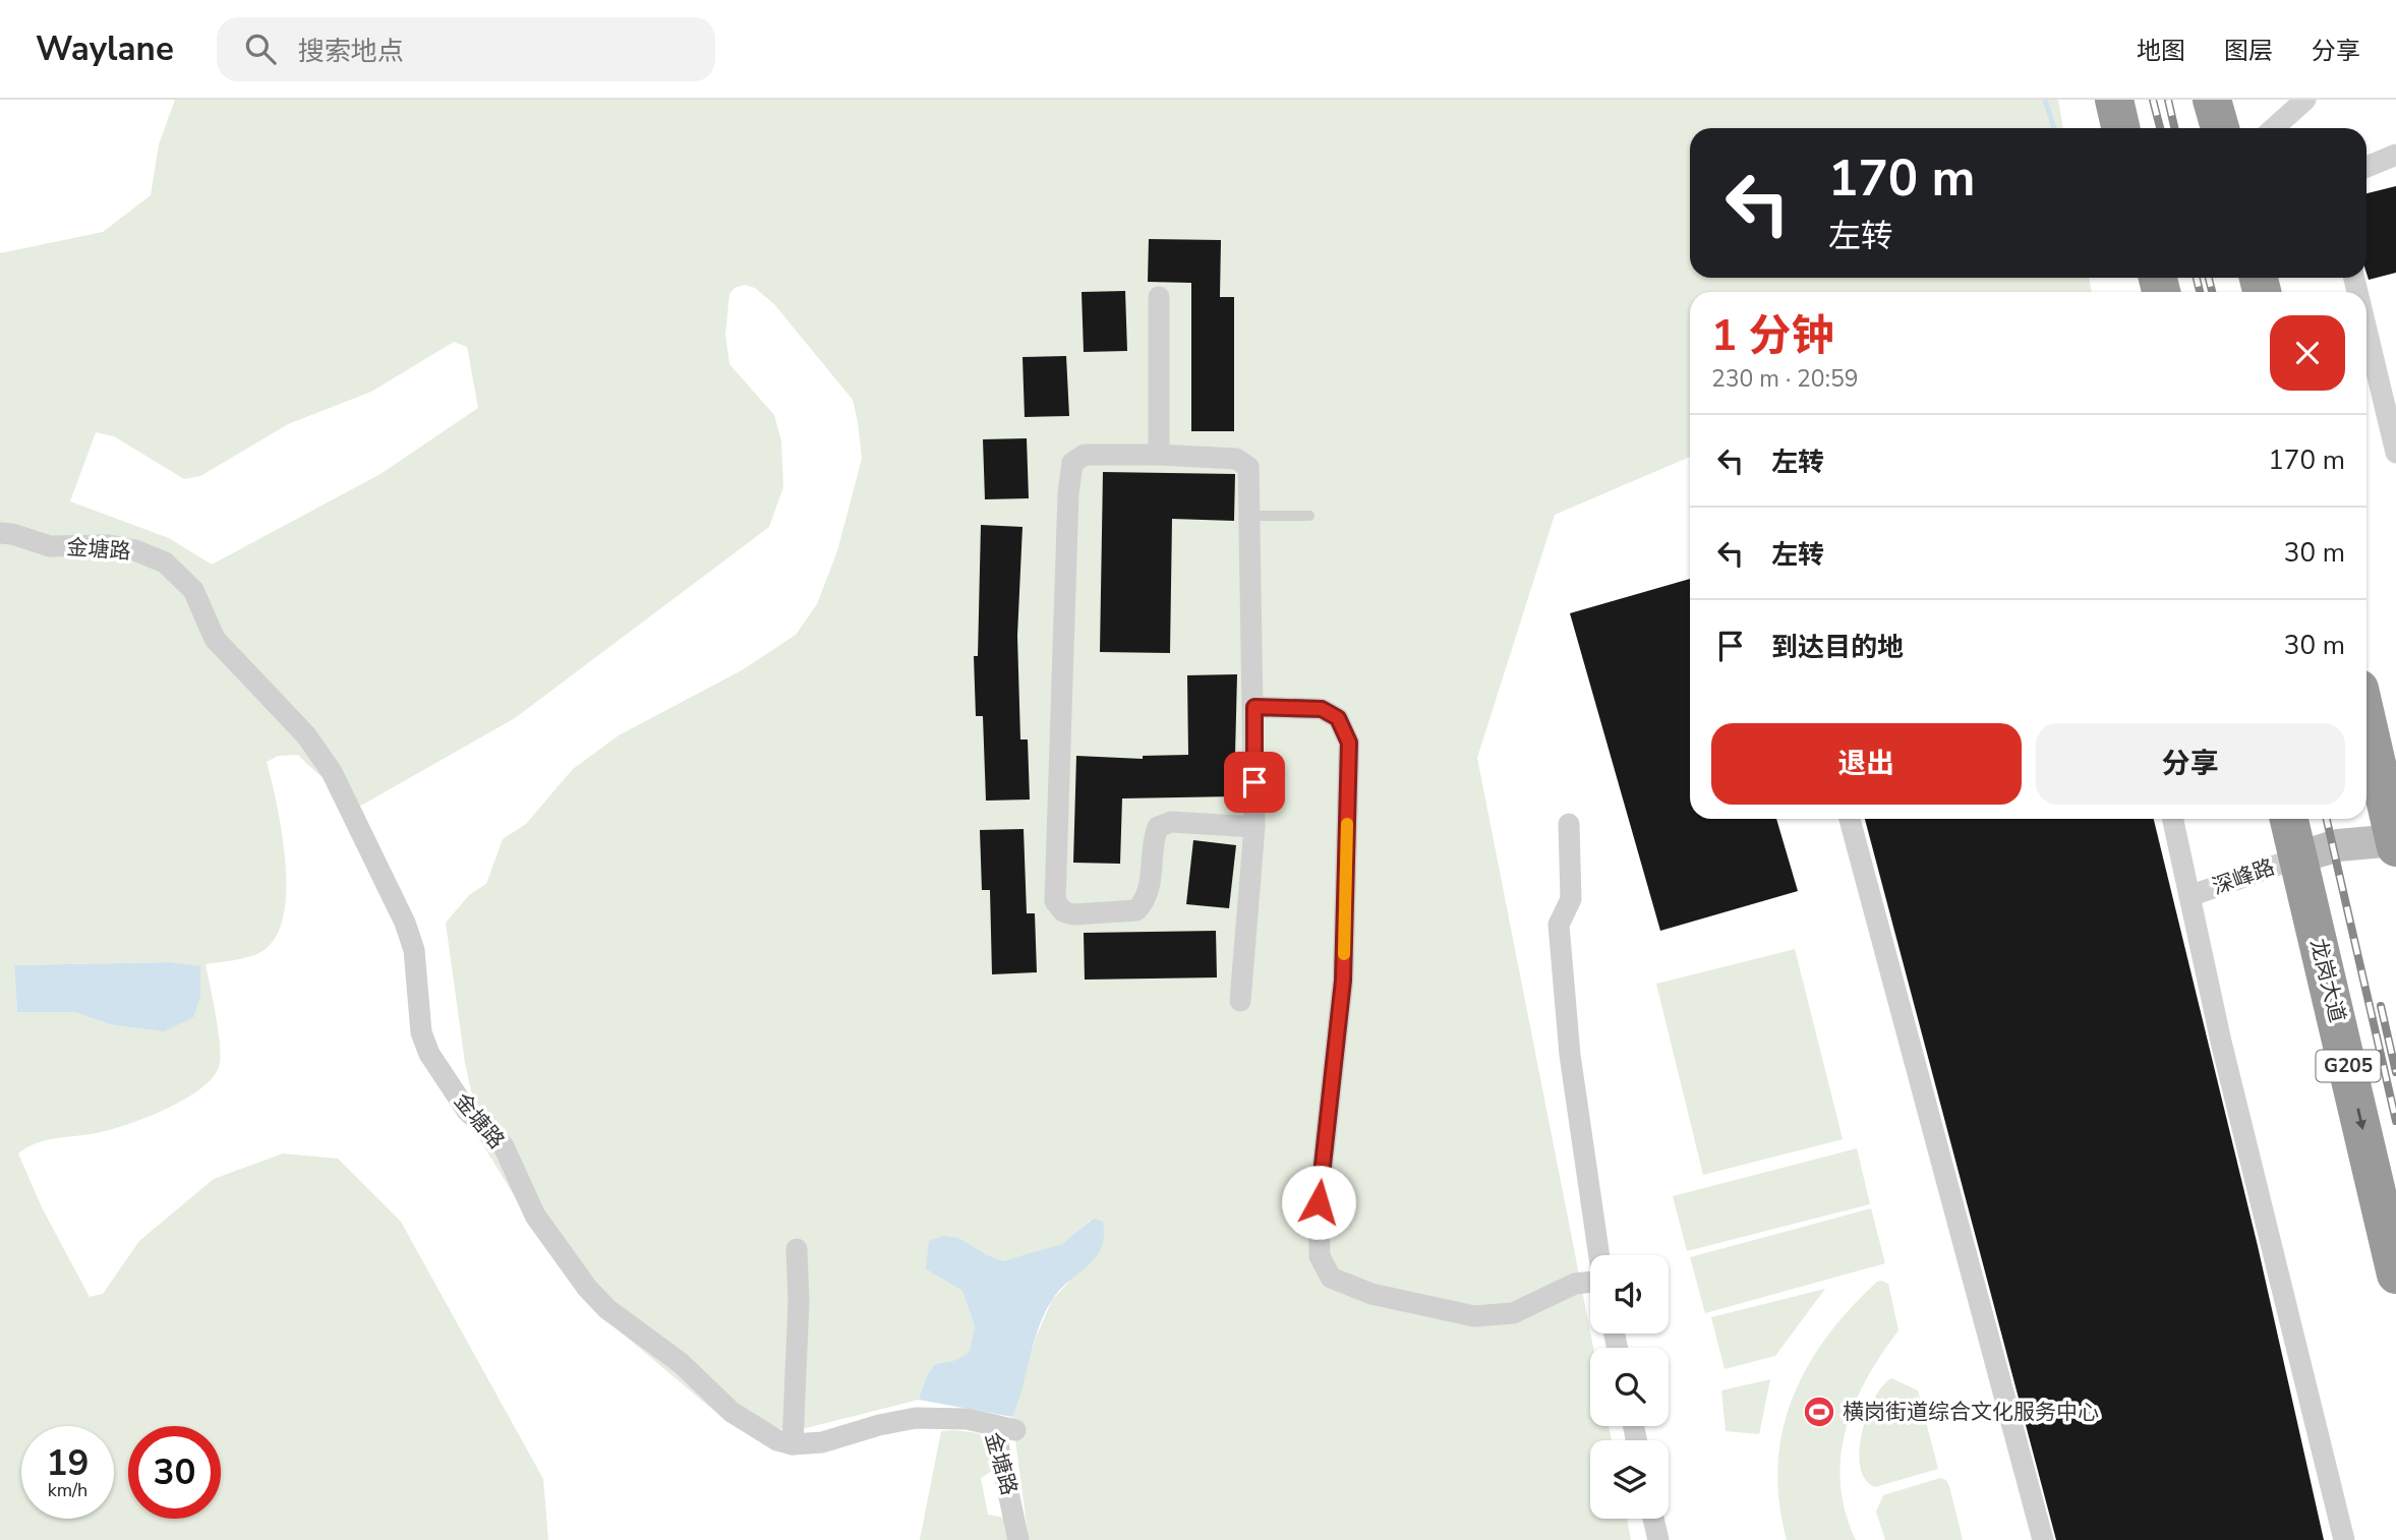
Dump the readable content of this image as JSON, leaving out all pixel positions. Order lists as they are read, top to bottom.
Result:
{
  "streets": {
    "highway": ["龙岗大道", "G205"],
    "street": ["金塘路", "深峰路"]
  },
  "crossings": [
    ["深峰路", "龙岗大道"]
  ],
  "one_way": ["龙岗大道"],
  "places": {
    "sports": ["横岗街道综合文化服务中心"]
  },
  "page": {
    "header": "Waylane",
    "search": "搜索地点",
    "nav": ["地图", "图层", "分享"],
    "turn": ["170 m", "左转"],
    "heading": ["1 分钟", "230 m · 20:59"],
    "list": [
      {
        "name": "左转",
        "value": "170 m"
      },
      {
        "name": "左转",
        "value": "30 m"
      },
      {
        "name": "到达目的地",
        "value": "30 m"
      }
    ],
    "buttons": ["退出", "分享"],
    "speed": "19 km/h",
    "limit": "30"
  }
}
